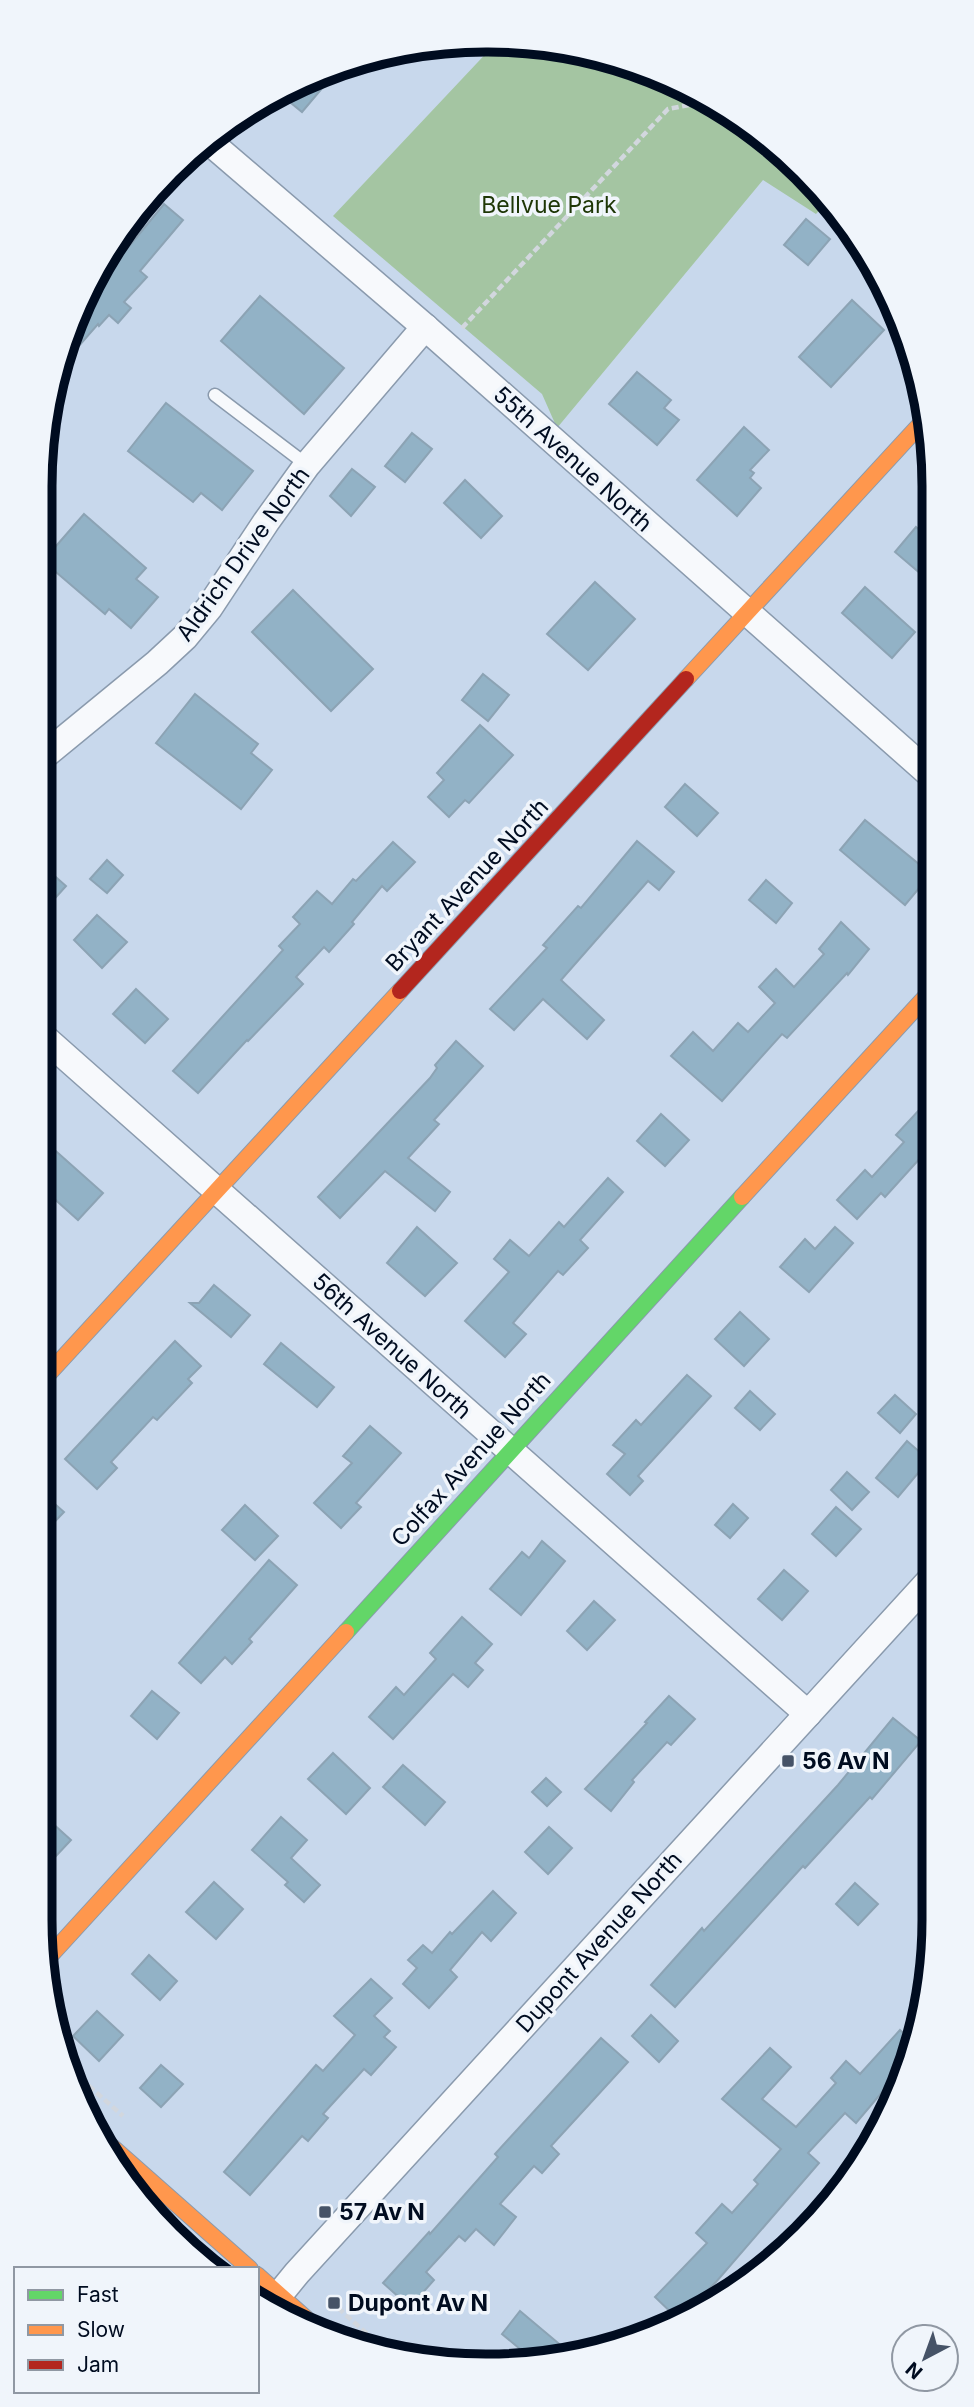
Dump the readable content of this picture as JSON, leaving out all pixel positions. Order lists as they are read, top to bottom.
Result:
{
  "streets": {
    "street": [
      "55th Avenue North",
      "Aldrich Drive North",
      "Bryant Avenue North",
      "56th Avenue North",
      "Colfax Avenue North",
      "Dupont Avenue North"
    ]
  },
  "crossings": [
    ["55th Avenue North", "Aldrich Drive North"],
    ["55th Avenue North", "Bryant Avenue North"],
    ["Bryant Avenue North", "56th Avenue North"],
    ["56th Avenue North", "Colfax Avenue North"],
    ["56th Avenue North", "Dupont Avenue North"]
  ],
  "parks": ["Bellvue Park"],
  "places": {
    "transit": ["56 Av N", "57 Av N", "Dupont Av N"]
  },
  "legend": ["Fast", "Slow", "Jam"],
  "north": "bottom left"
}
